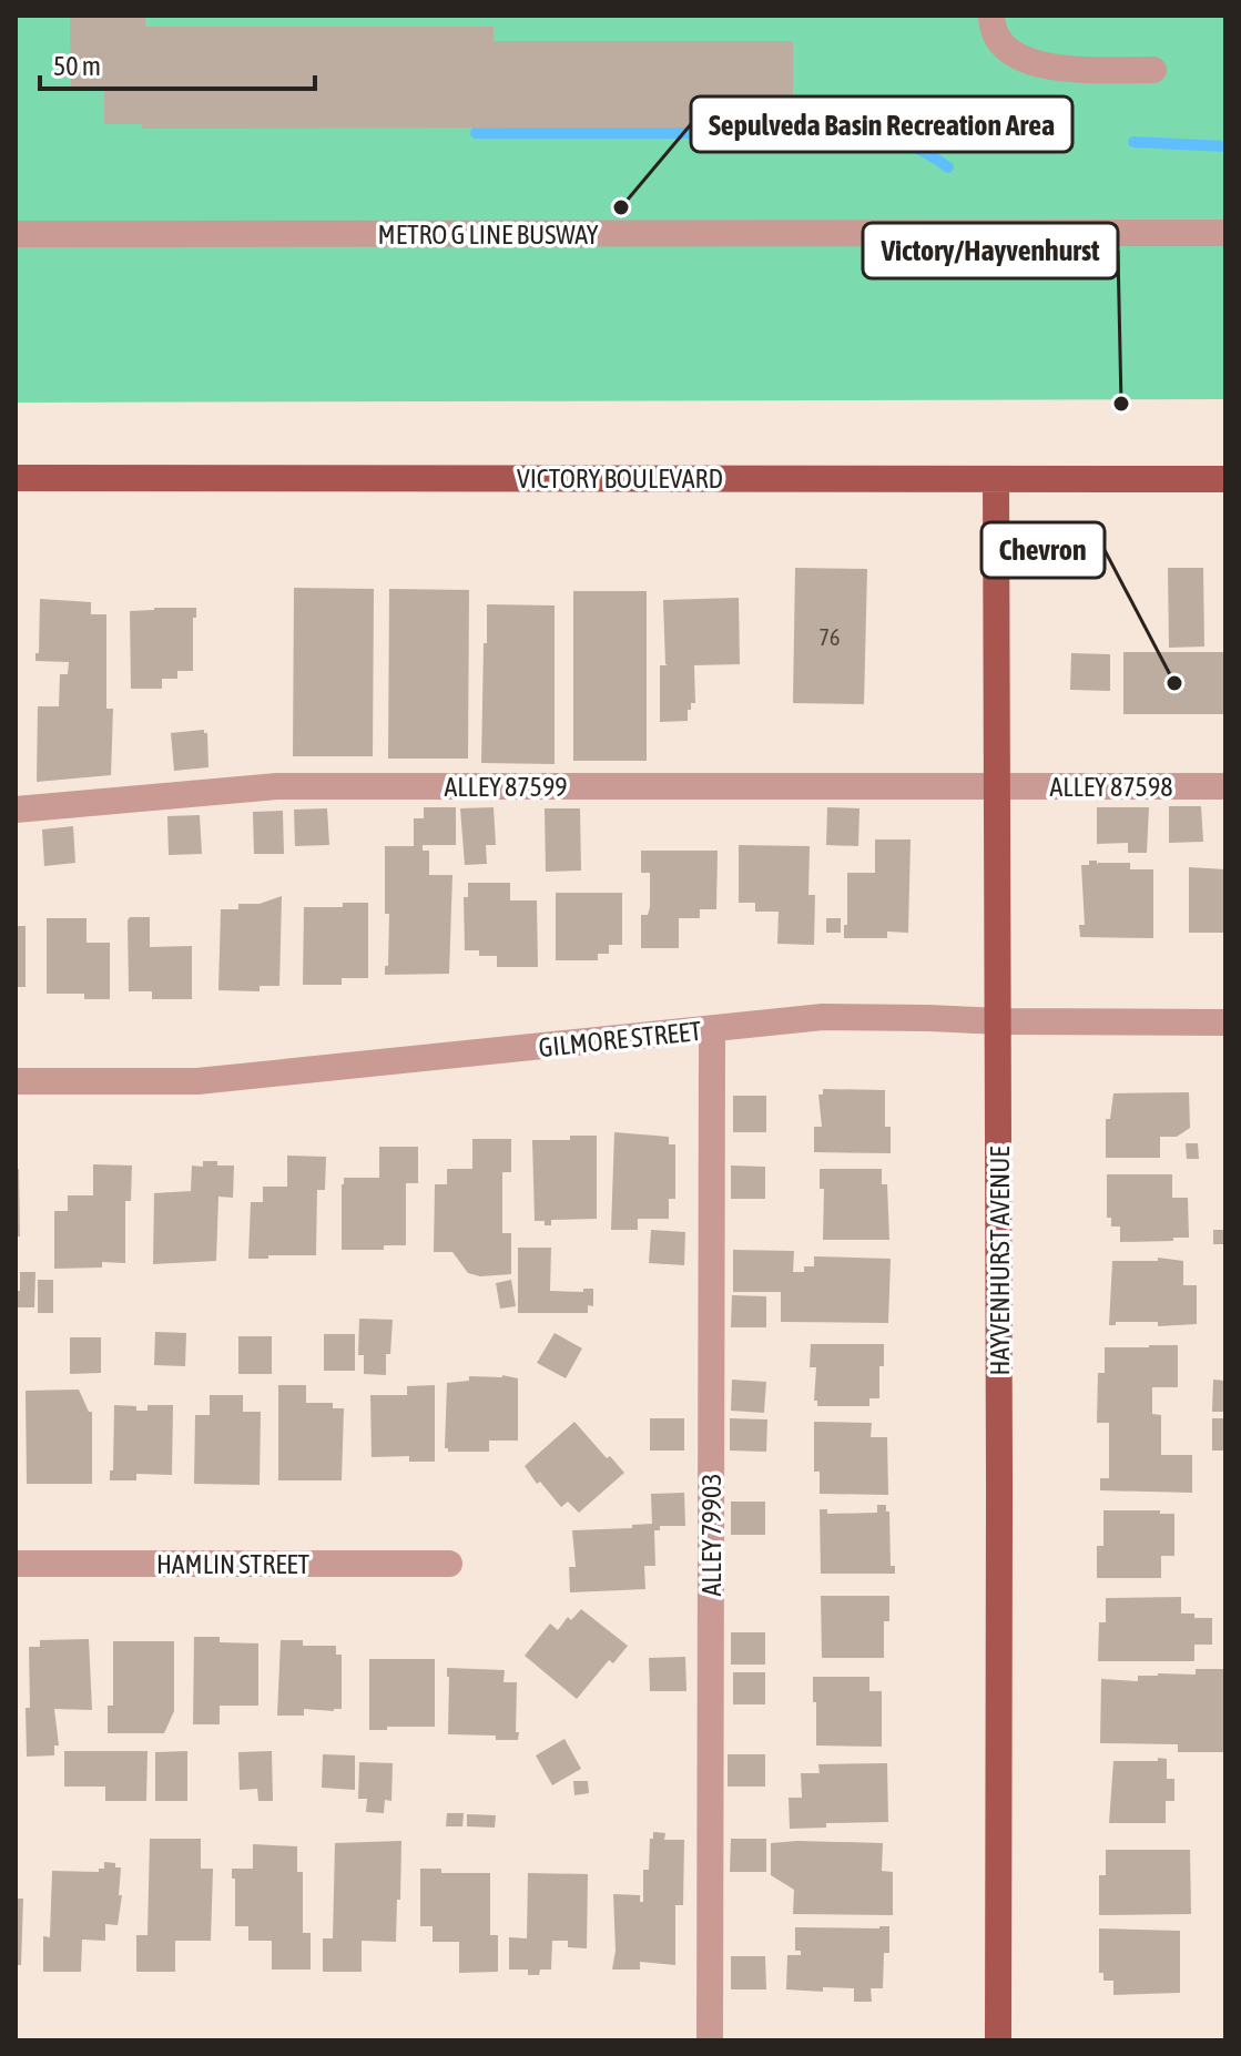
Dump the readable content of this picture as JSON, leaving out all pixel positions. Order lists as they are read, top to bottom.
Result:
{
  "streets": {
    "main road": ["VICTORY BOULEVARD", "HAYVENHURST AVENUE"],
    "street": [
      "METRO G LINE BUSWAY",
      "ALLEY 87599",
      "ALLEY 87598",
      "GILMORE STREET",
      "ALLEY 79903",
      "HAMLIN STREET"
    ]
  },
  "crossings": [
    ["VICTORY BOULEVARD", "HAYVENHURST AVENUE"],
    ["ALLEY 87599", "ALLEY 87598"],
    ["ALLEY 87599", "HAYVENHURST AVENUE"],
    ["ALLEY 87598", "HAYVENHURST AVENUE"],
    ["GILMORE STREET", "HAYVENHURST AVENUE"],
    ["GILMORE STREET", "ALLEY 79903"]
  ],
  "places": ["Sepulveda Basin Recreation Area", "Victory/Hayvenhurst", "Chevron"],
  "house_numbers": ["76"],
  "scale_bar": "50 m"
}
